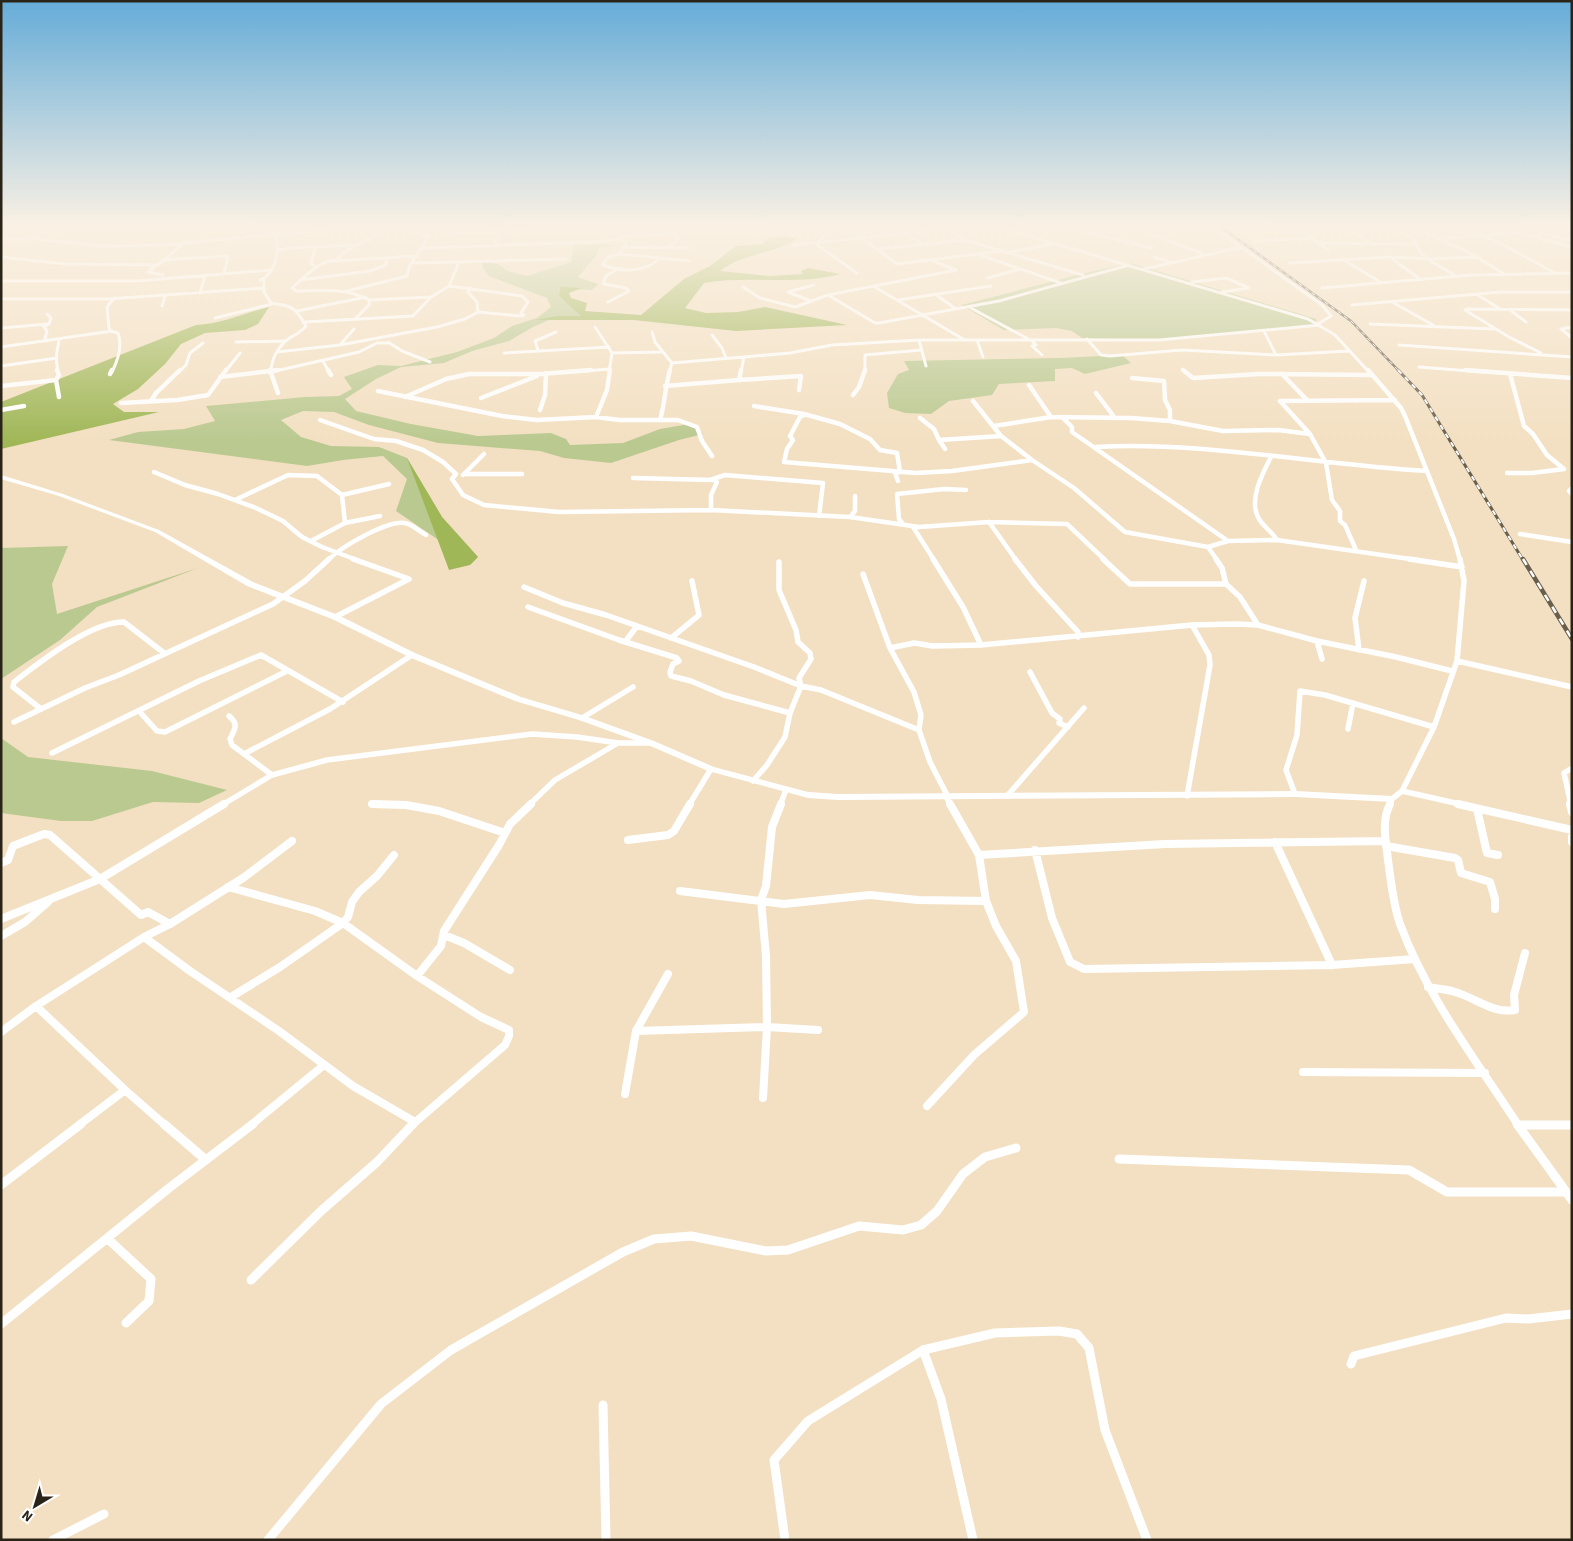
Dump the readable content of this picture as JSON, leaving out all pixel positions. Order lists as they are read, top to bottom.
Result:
{
  "north": "bottom left"
}
